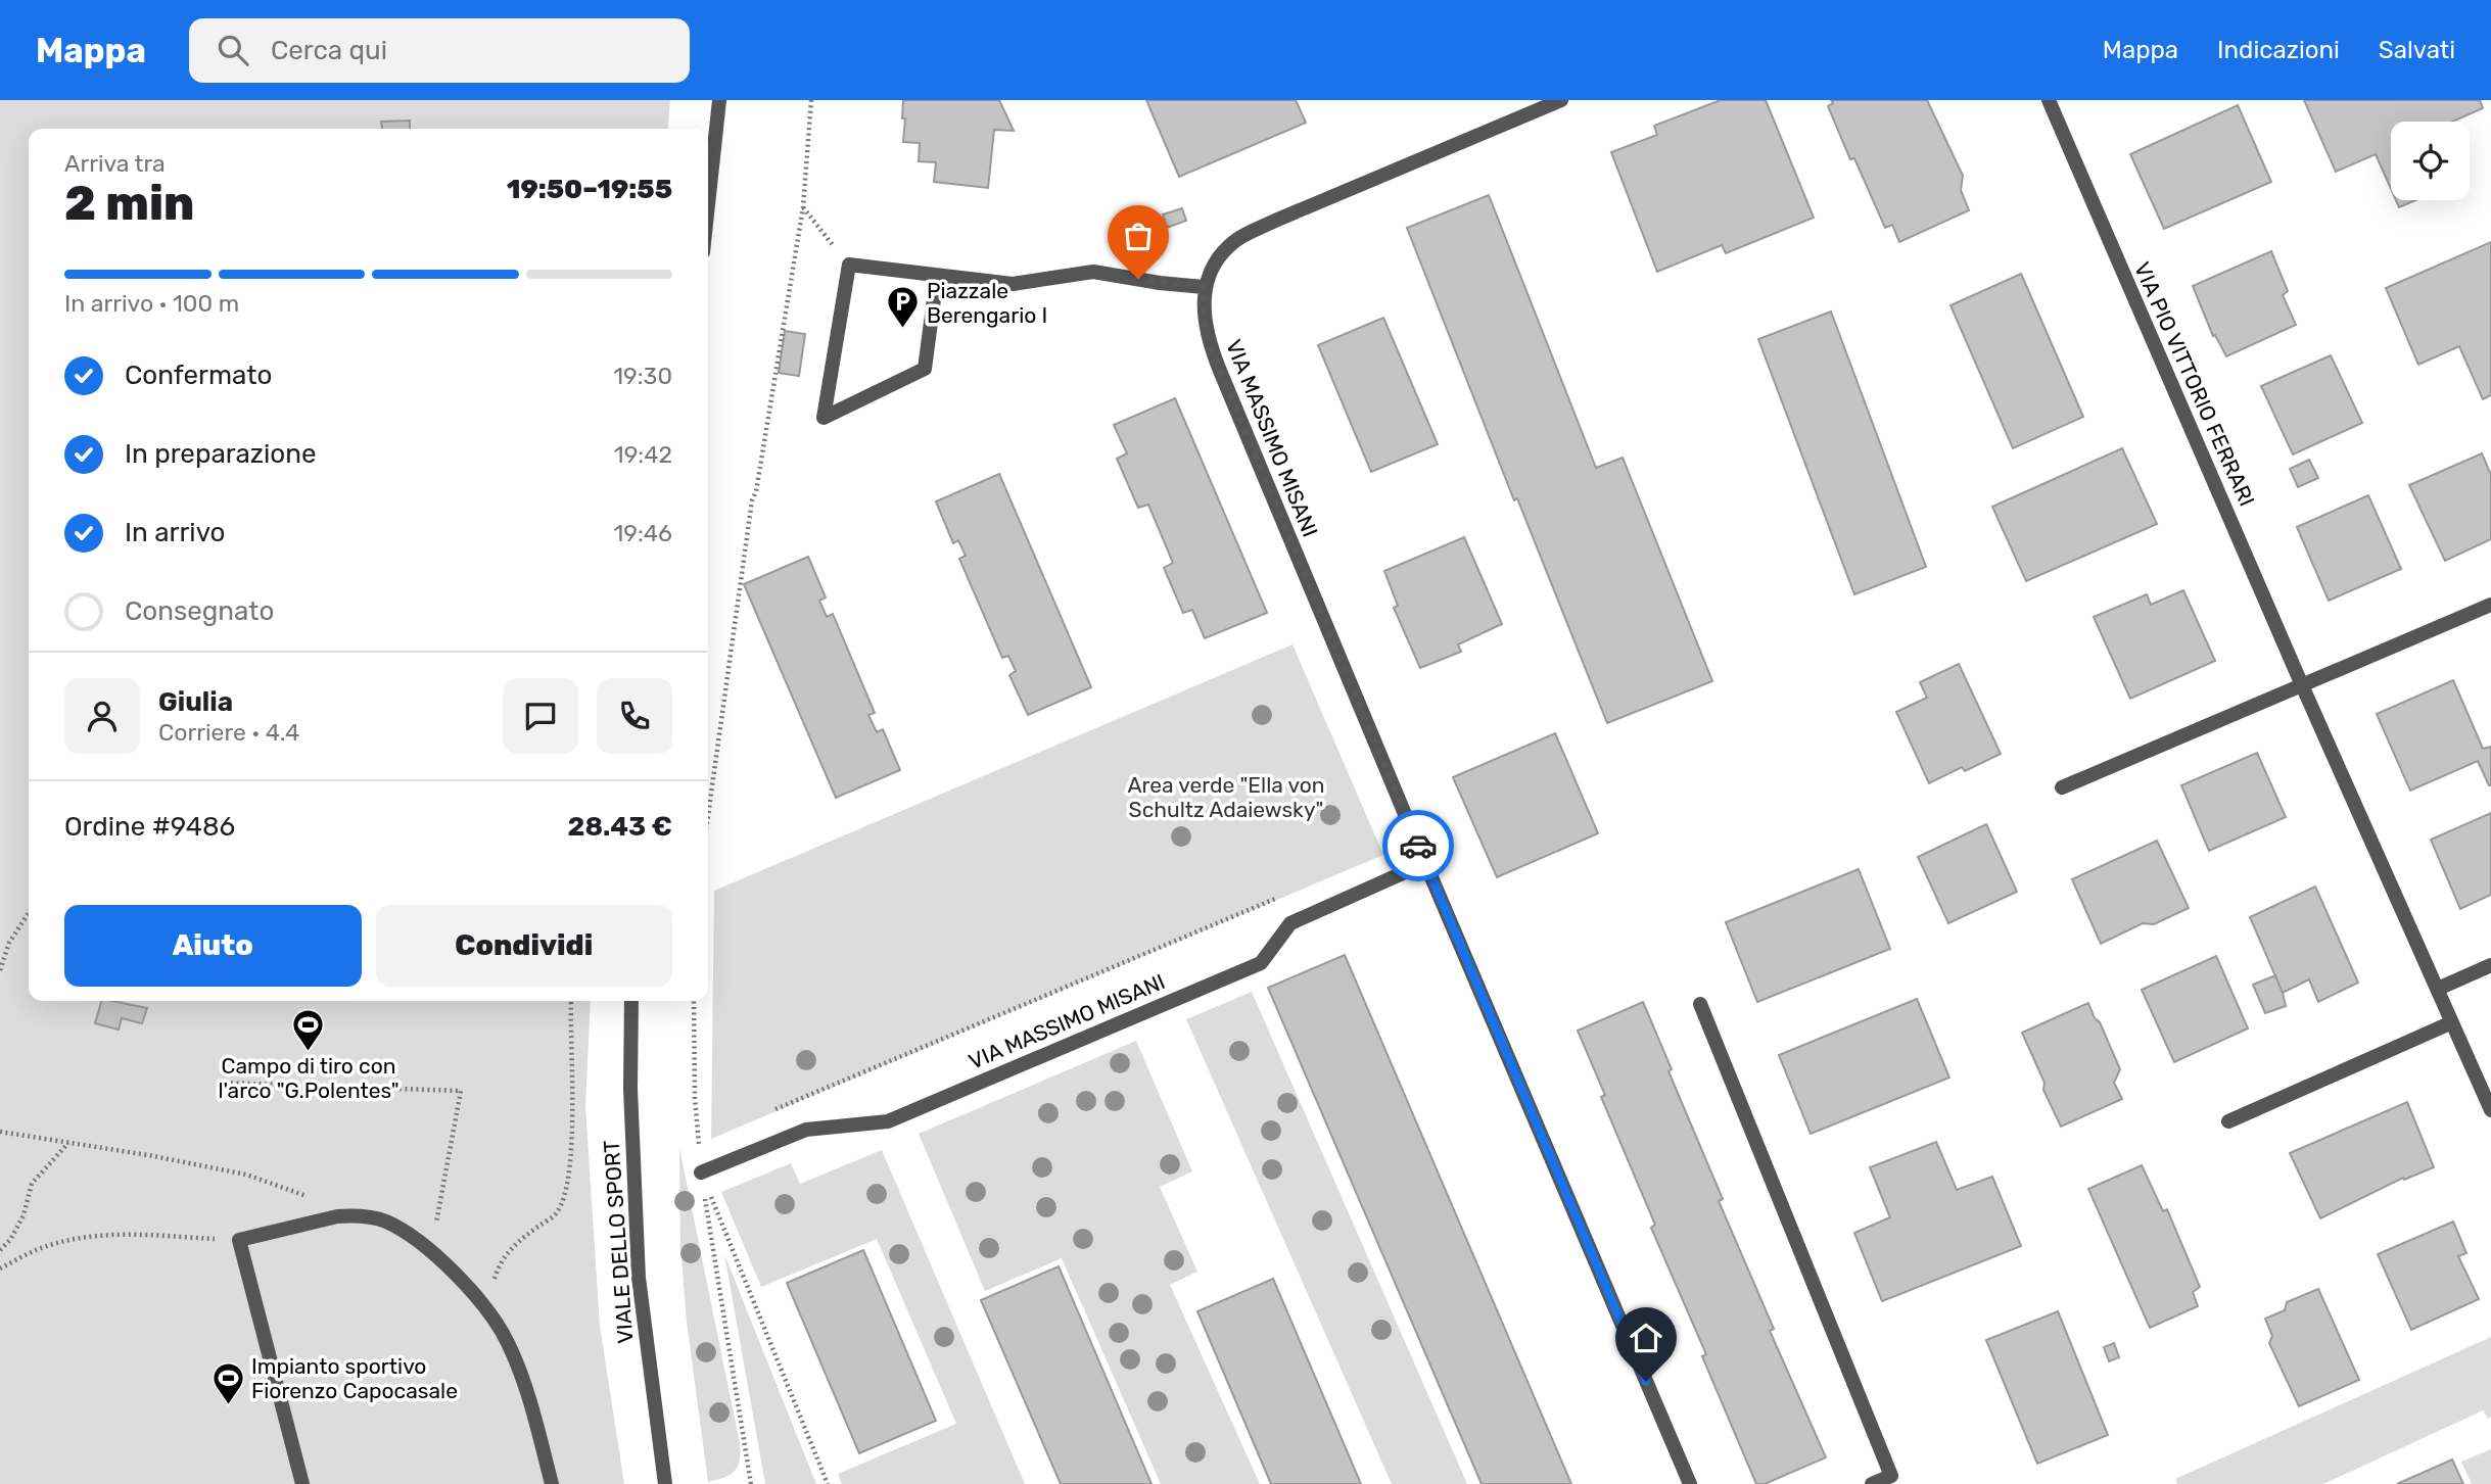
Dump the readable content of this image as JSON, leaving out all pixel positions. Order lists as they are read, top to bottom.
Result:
{
  "streets": {
    "street": ["VIA PIO VITTORIO FERRARI", "VIA MASSIMO MISANI", "VIALE DELLO SPORT"]
  },
  "parks": ["Area verde \"Ella von Schultz Adaiewsky\""],
  "places": {
    "parking": ["Piazzale Berengario I"],
    "sports": ["Campo di tiro con l'arco \"G.Polentes\"", "Impianto sportivo Fiorenzo Capocasale"]
  },
  "page": {
    "header": "Mappa",
    "search": "Cerca qui",
    "nav": ["Mappa", "Indicazioni", "Salvati"],
    "heading": ["2 min", "Arriva tra", "19:50–19:55"],
    "panel": [
      "Giulia",
      "Corriere · 4.4",
      "Ordine #9486",
      "28.43 €"
    ],
    "bar": "In arrivo · 100 m",
    "list": [
      ["Confermato", "19:30"],
      ["In preparazione", "19:42"],
      ["In arrivo", "19:46"],
      "Consegnato"
    ],
    "buttons": ["Aiuto", "Condividi"]
  }
}
